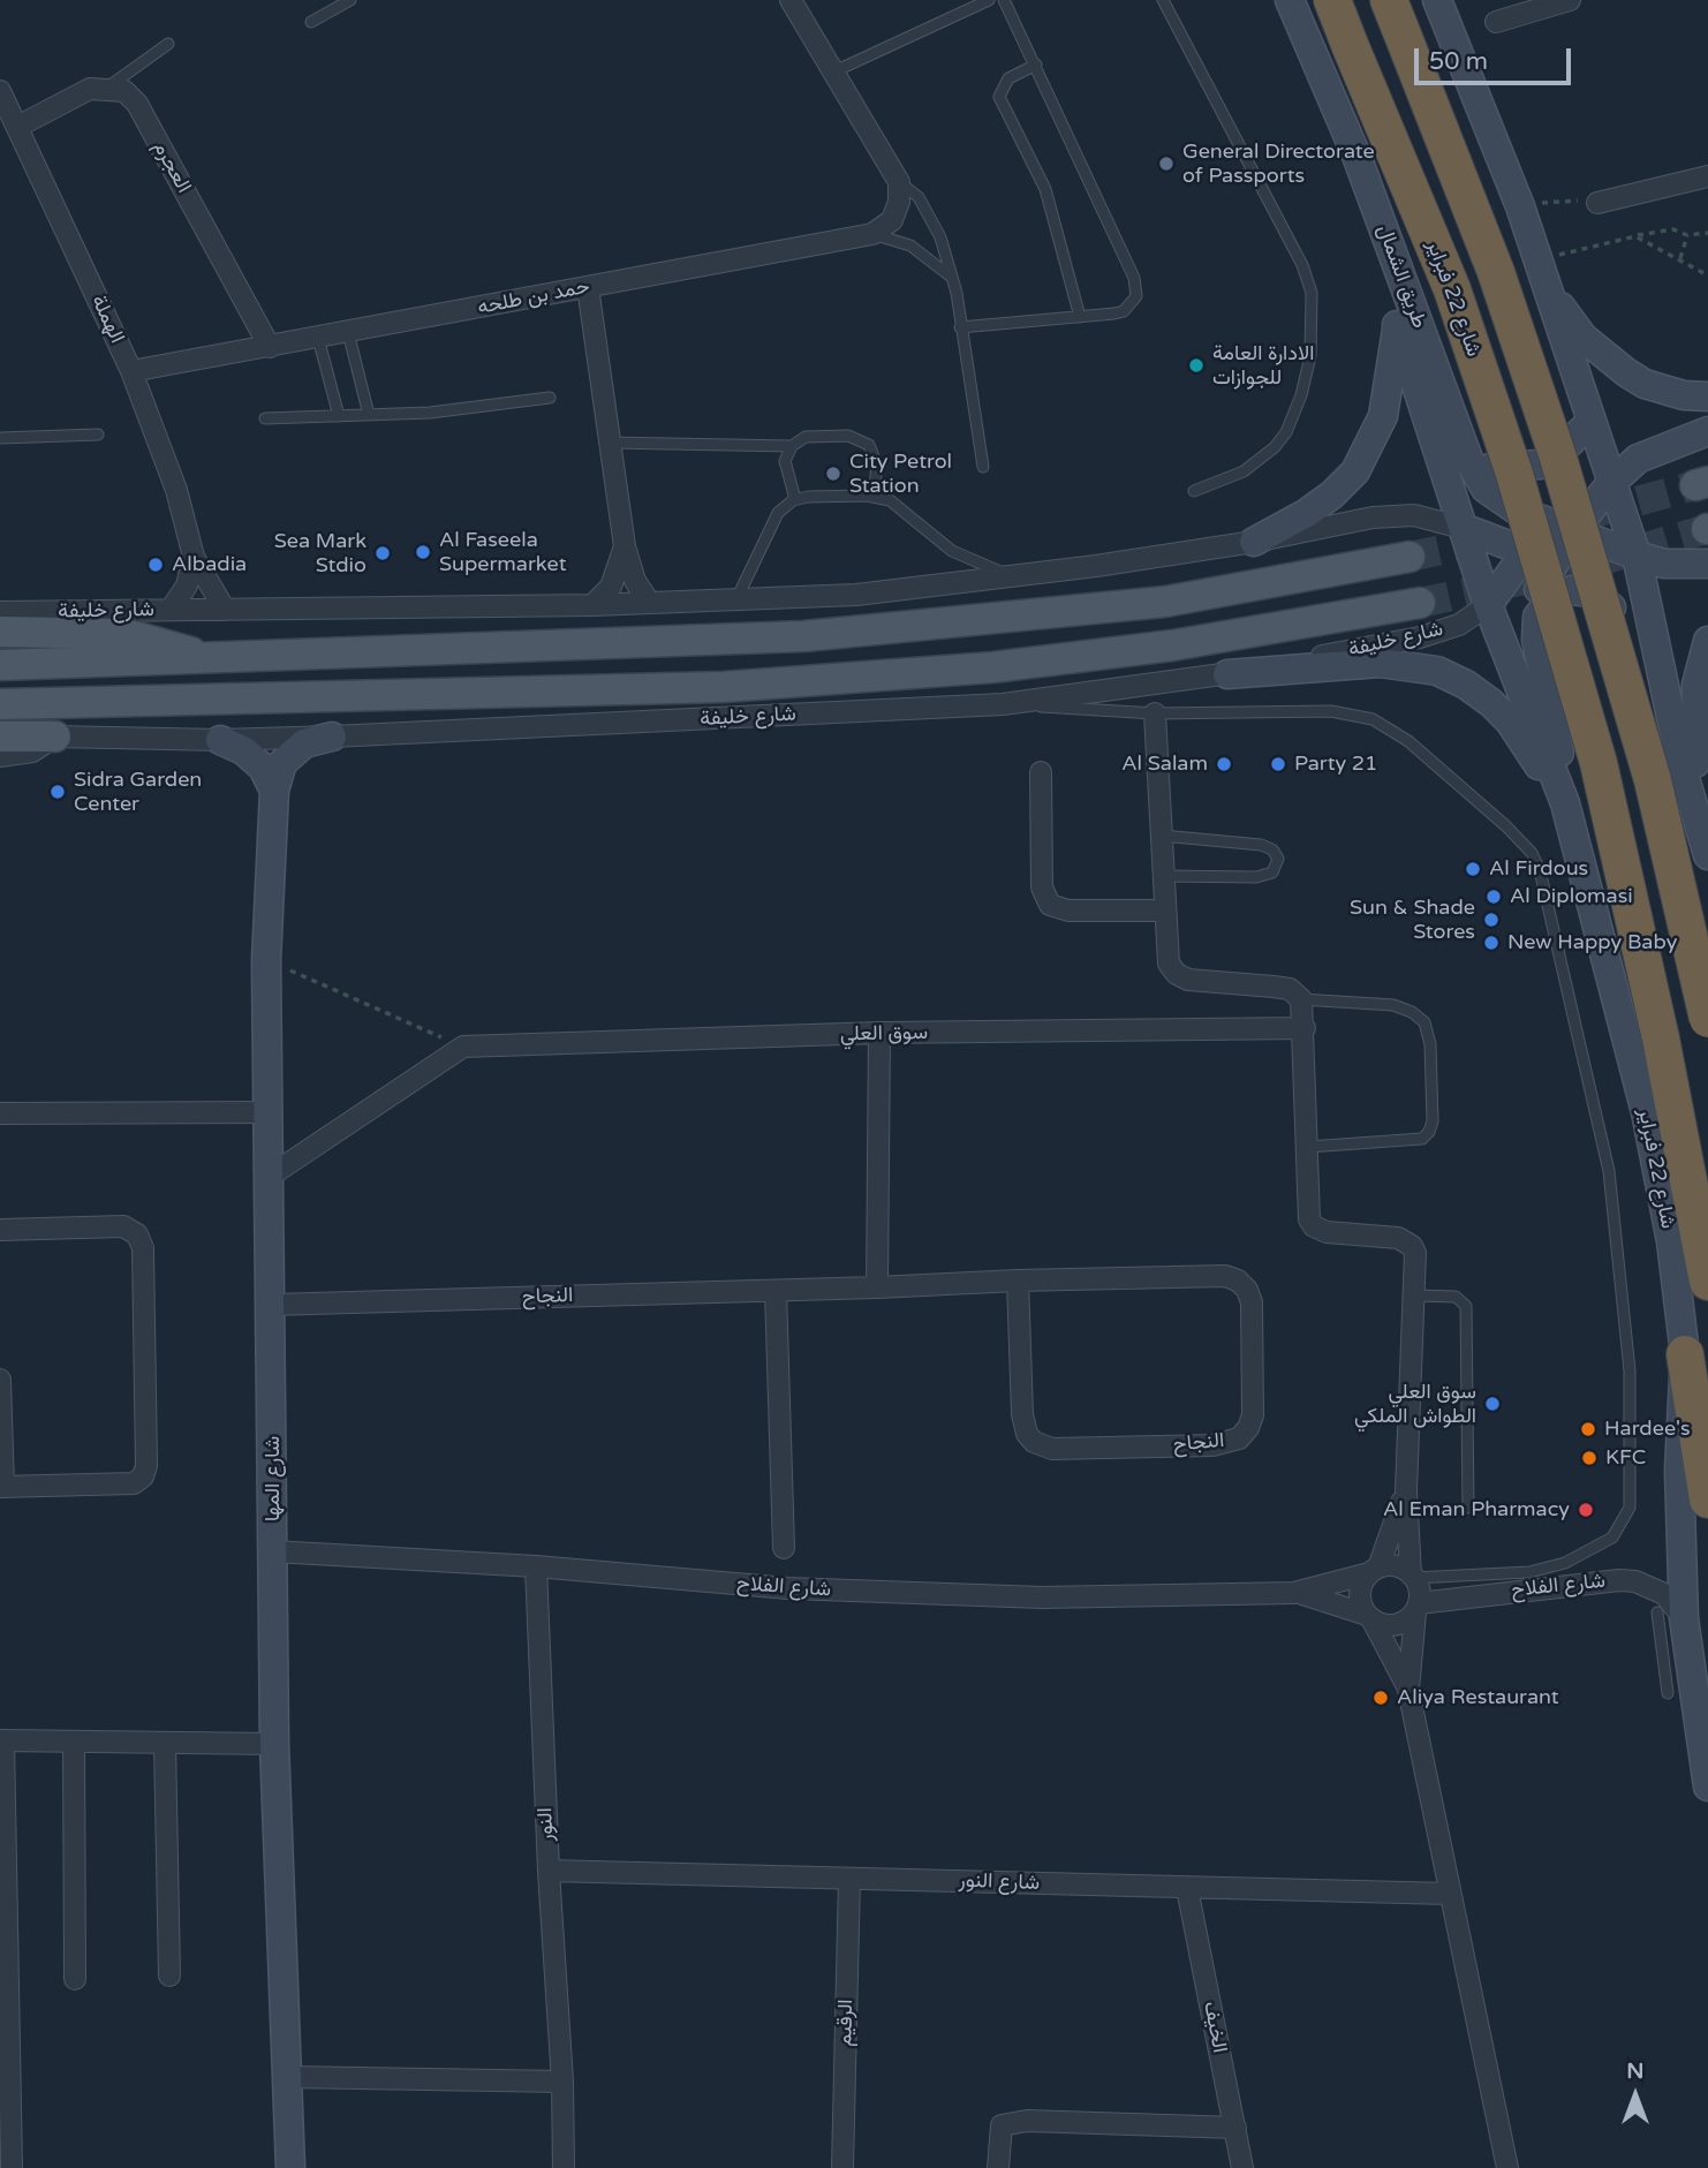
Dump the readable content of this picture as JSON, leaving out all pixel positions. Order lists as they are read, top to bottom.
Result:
{
  "streets": {
    "highway": ["شارع 22 فبراير"],
    "main road": ["طريق الشمال", "شارع خليفة", "شارع المها"],
    "street": [
      "العجرم",
      "حمد بن طلحه",
      "الهملة",
      "سوق العلي",
      "النجاح",
      "شارع الفلاح",
      "النور",
      "شارع النور",
      "الرقيم",
      "الخيف"
    ]
  },
  "crossings": [
    ["العجرم", "حمد بن طلحه"],
    ["حمد بن طلحه", "الهملة"],
    ["شارع 22 فبراير", "شارع خليفة"],
    ["شارع 22 فبراير", "شارع الفلاح"],
    ["الهملة", "شارع خليفة"],
    ["شارع خليفة", "شارع المها"],
    ["النجاح", "شارع المها"],
    ["شارع المها", "شارع الفلاح"],
    ["شارع الفلاح", "النور"],
    ["النور", "شارع النور"],
    ["شارع النور", "الرقيم"],
    ["شارع النور", "الخيف"]
  ],
  "places": [
    "General Directorate of Passports",
    "الادارة العامة للجوازات",
    "City Petrol Station",
    "Al Faseela Supermarket",
    "Sea Mark Stdio",
    "Albadia",
    "Al Salam",
    "Party 21",
    "Sidra Garden Center",
    "Al Firdous",
    "Al Diplomasi",
    "Sun & Shade Stores",
    "New Happy Baby",
    "سوق العلي الطواش الملكي",
    "Hardee's",
    "KFC",
    "Al Eman Pharmacy",
    "Aliya Restaurant"
  ],
  "scale_bar": "50 m",
  "north": "top"
}
